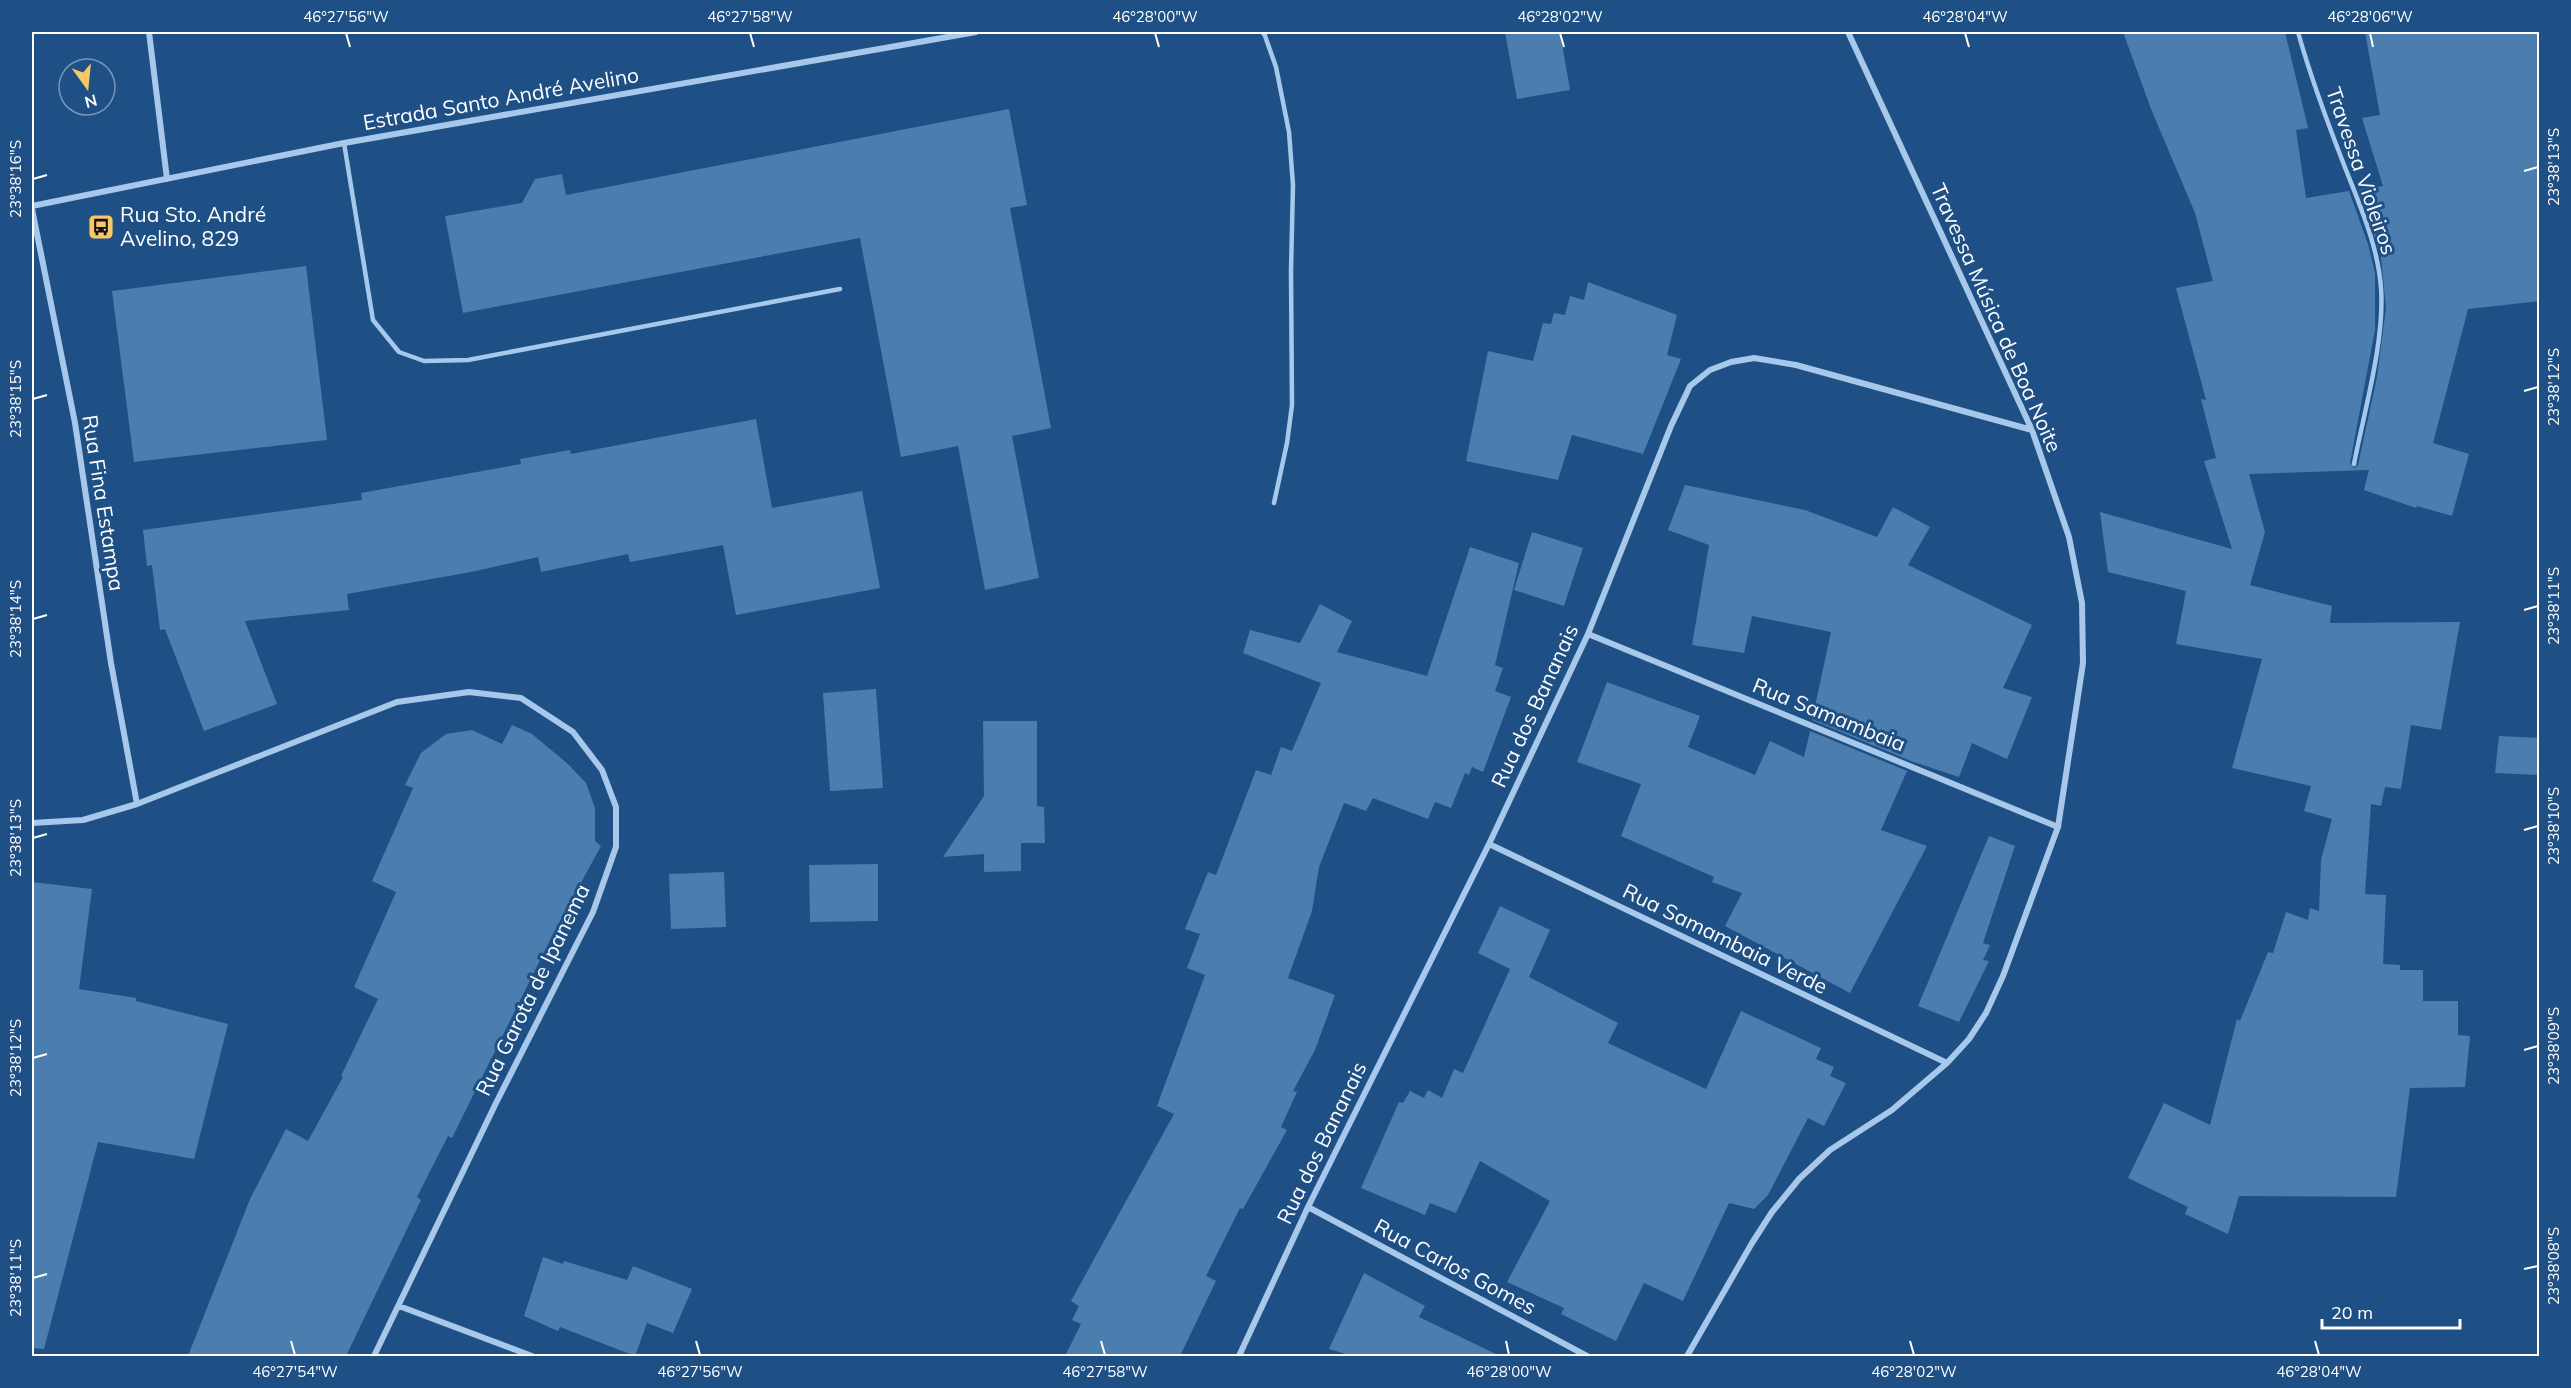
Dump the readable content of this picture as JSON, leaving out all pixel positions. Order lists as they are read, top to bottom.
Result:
{
  "streets": {
    "street": [
      "Estrada Santo André Avelino",
      "Travessa Música de Boa Noite",
      "Rua Fina Estampa",
      "Rua dos Bananais",
      "Rua Samambaia",
      "Rua Samambaia Verde",
      "Rua Garota de Ipanema",
      "Rua Carlos Gomes"
    ],
    "lane": ["Travessa Violeiros"]
  },
  "crossings": [
    ["Estrada Santo André Avelino", "Rua Fina Estampa"],
    ["Travessa Música de Boa Noite", "Rua dos Bananais"],
    ["Travessa Música de Boa Noite", "Rua Samambaia"],
    ["Travessa Música de Boa Noite", "Rua Samambaia Verde"],
    ["Rua Fina Estampa", "Rua Garota de Ipanema"],
    ["Rua dos Bananais", "Rua Samambaia"],
    ["Rua dos Bananais", "Rua Samambaia Verde"],
    ["Rua dos Bananais", "Rua Carlos Gomes"]
  ],
  "places": {
    "bus stop": ["Rua Sto. André Avelino, 829"]
  },
  "scale_bar": "20 m",
  "north": "bottom",
  "coordinates": [
    "46°27'56\"W",
    "46°27'58\"W",
    "46°28'00\"W",
    "46°28'02\"W",
    "46°28'04\"W",
    "46°28'06\"W",
    "23°38'13\"S",
    "23°38'16\"S",
    "23°38'12\"S",
    "23°38'15\"S",
    "23°38'11\"S",
    "23°38'14\"S",
    "23°38'10\"S",
    "23°38'09\"S",
    "23°38'08\"S",
    "46°27'54\"W"
  ]
}
